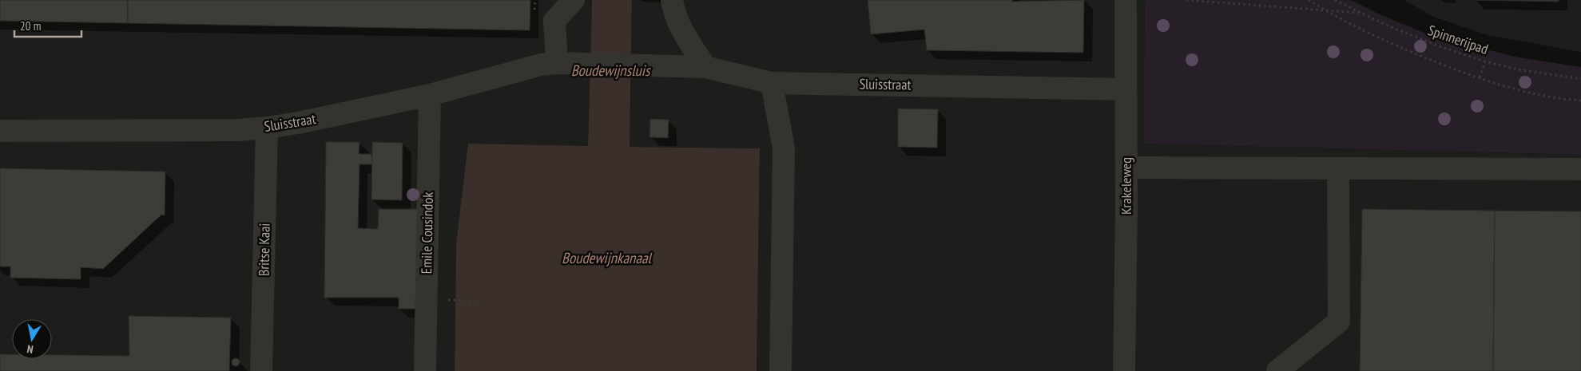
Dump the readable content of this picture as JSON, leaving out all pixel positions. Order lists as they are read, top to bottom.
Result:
{
  "streets": {
    "street": [
      "Sluisstraat",
      "Krakeleweg",
      "Emile Cousindok",
      "Britse Kaai"
    ],
    "path": ["Spinnerijpad"]
  },
  "crossings": [
    ["Sluisstraat", "Krakeleweg"],
    ["Sluisstraat", "Emile Cousindok"],
    ["Sluisstraat", "Britse Kaai"]
  ],
  "water": ["Boudewijnsluis", "Boudewijnkanaal"],
  "scale_bar": "20 m",
  "north": "bottom"
}
